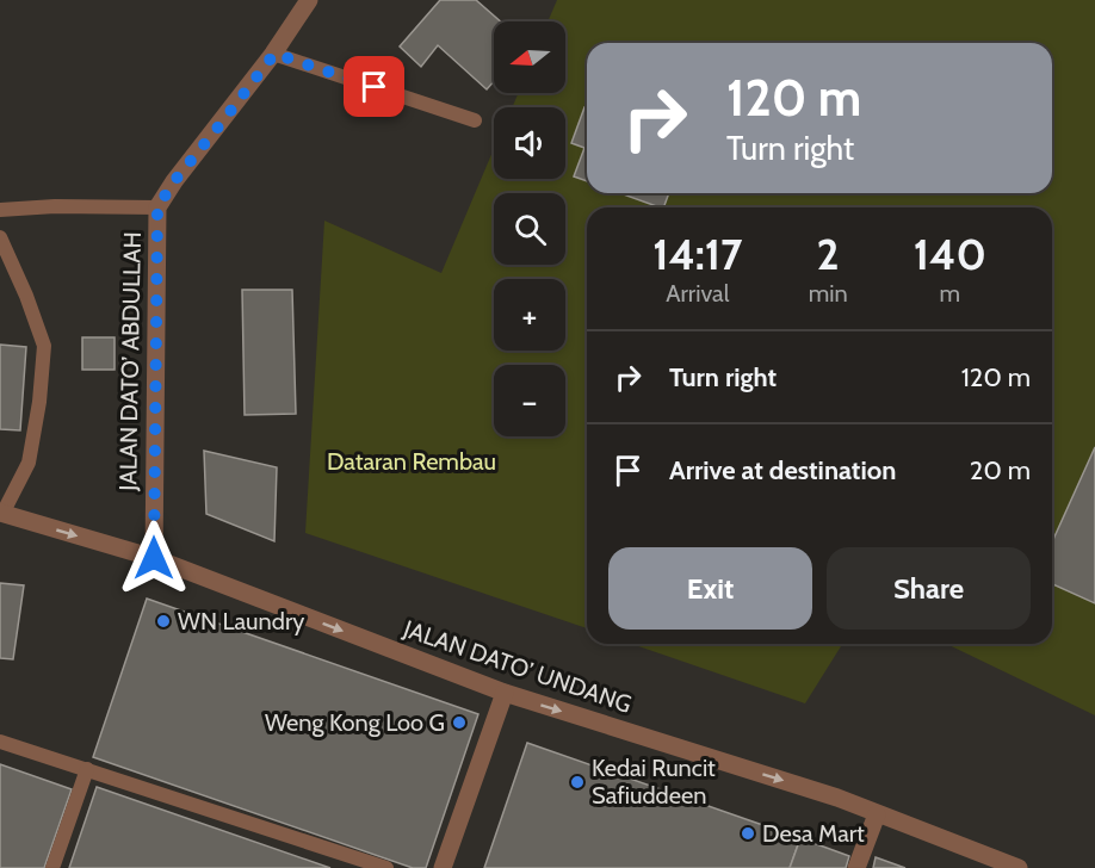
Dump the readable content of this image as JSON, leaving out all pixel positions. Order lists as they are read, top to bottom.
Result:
{
  "streets": {
    "street": ["JALAN DATO’ ABDULLAH", "JALAN DATO’ UNDANG"]
  },
  "crossings": [
    ["JALAN DATO’ ABDULLAH", "JALAN DATO’ UNDANG"]
  ],
  "one_way": ["JALAN DATO’ UNDANG"],
  "parks": ["Dataran Rembau"],
  "places": [
    "WN Laundry",
    "Weng Kong Loo G",
    "Kedai Runcit Safiuddeen",
    "Desa Mart"
  ],
  "north": "left",
  "page": {
    "map_buttons": ["+", "−"],
    "turn": ["120 m", "Turn right"],
    "eta": [
      "14:17",
      "Arrival",
      "2",
      "min",
      "140",
      "m"
    ],
    "list": [
      {
        "name": "Turn right",
        "value": "120 m"
      },
      {
        "name": "Arrive at destination",
        "value": "20 m"
      }
    ],
    "buttons": ["Exit", "Share"]
  }
}
